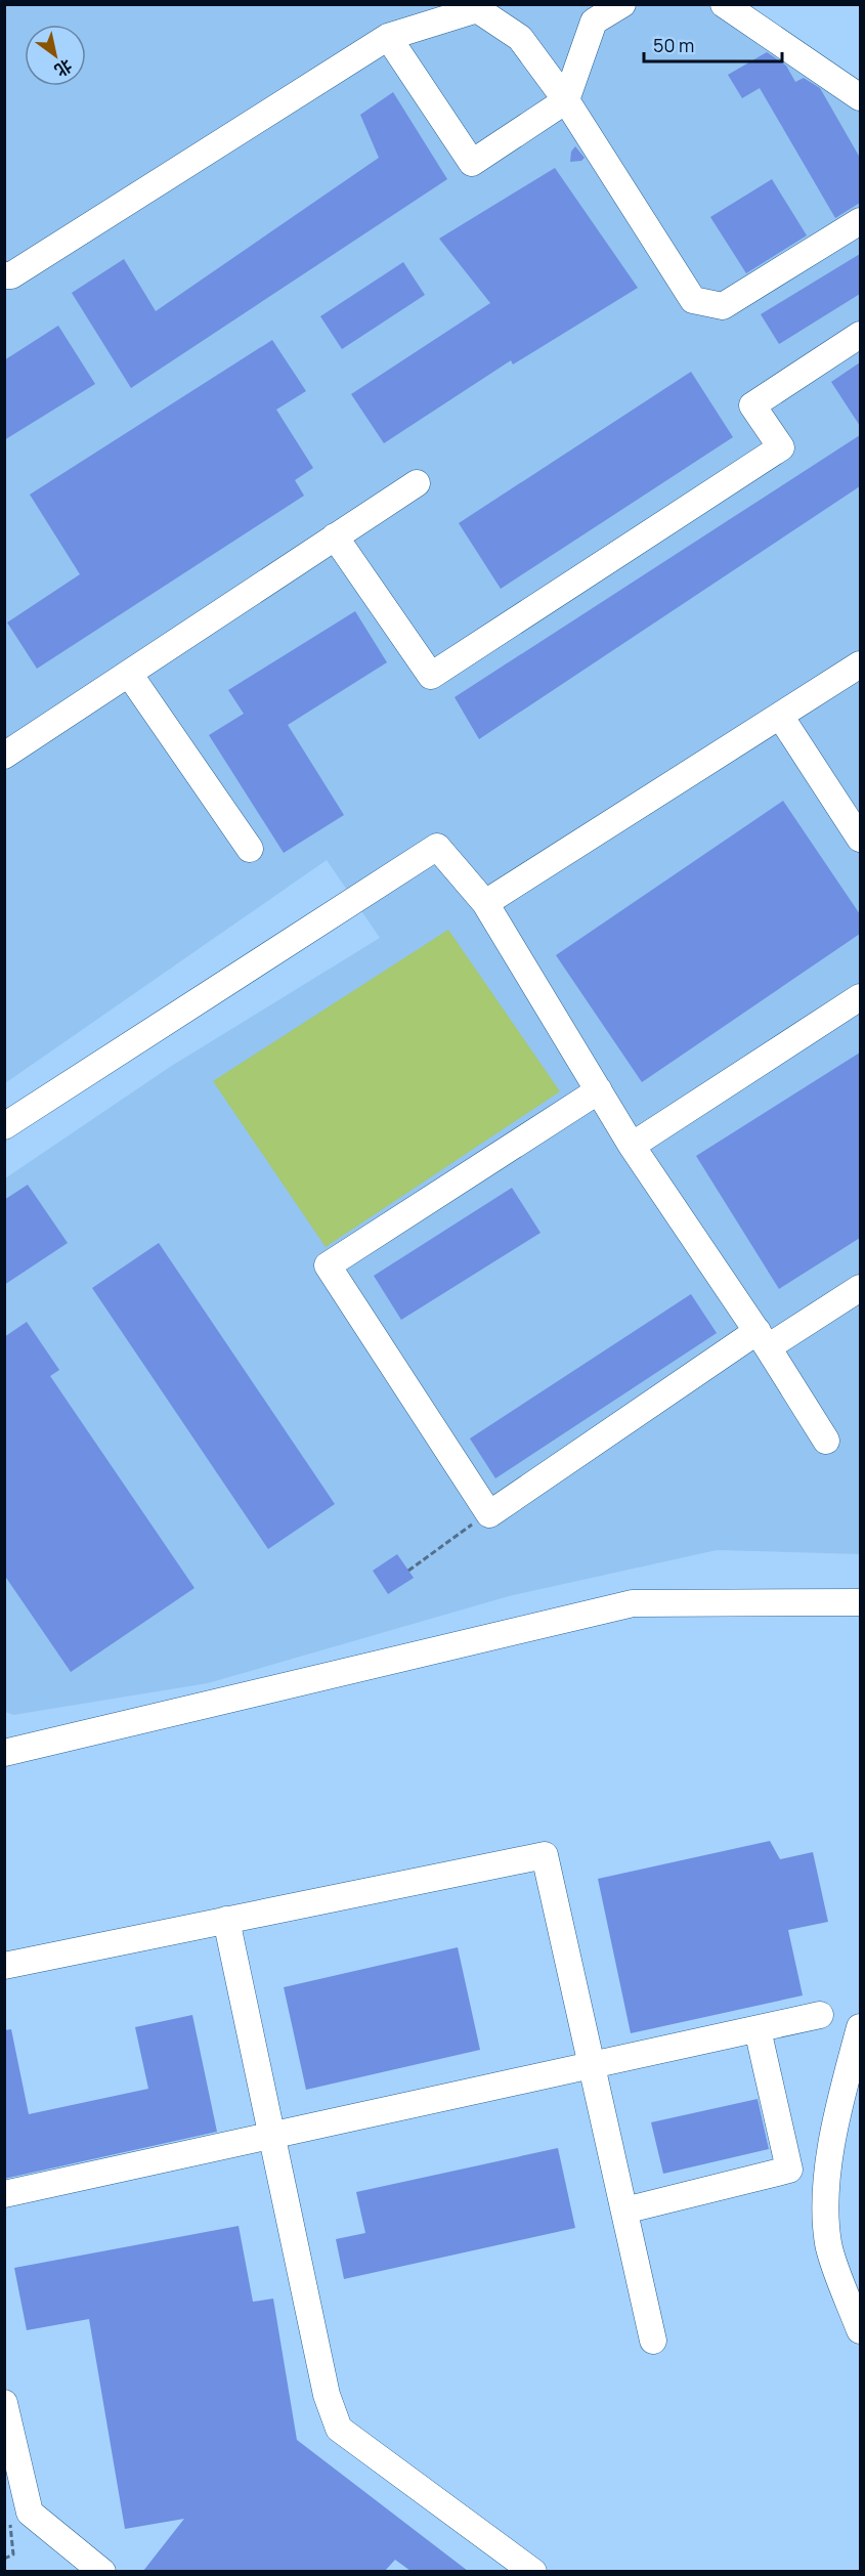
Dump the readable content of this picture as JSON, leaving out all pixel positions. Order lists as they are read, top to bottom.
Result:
{
  "scale_bar": "50 m",
  "north": "bottom right"
}
